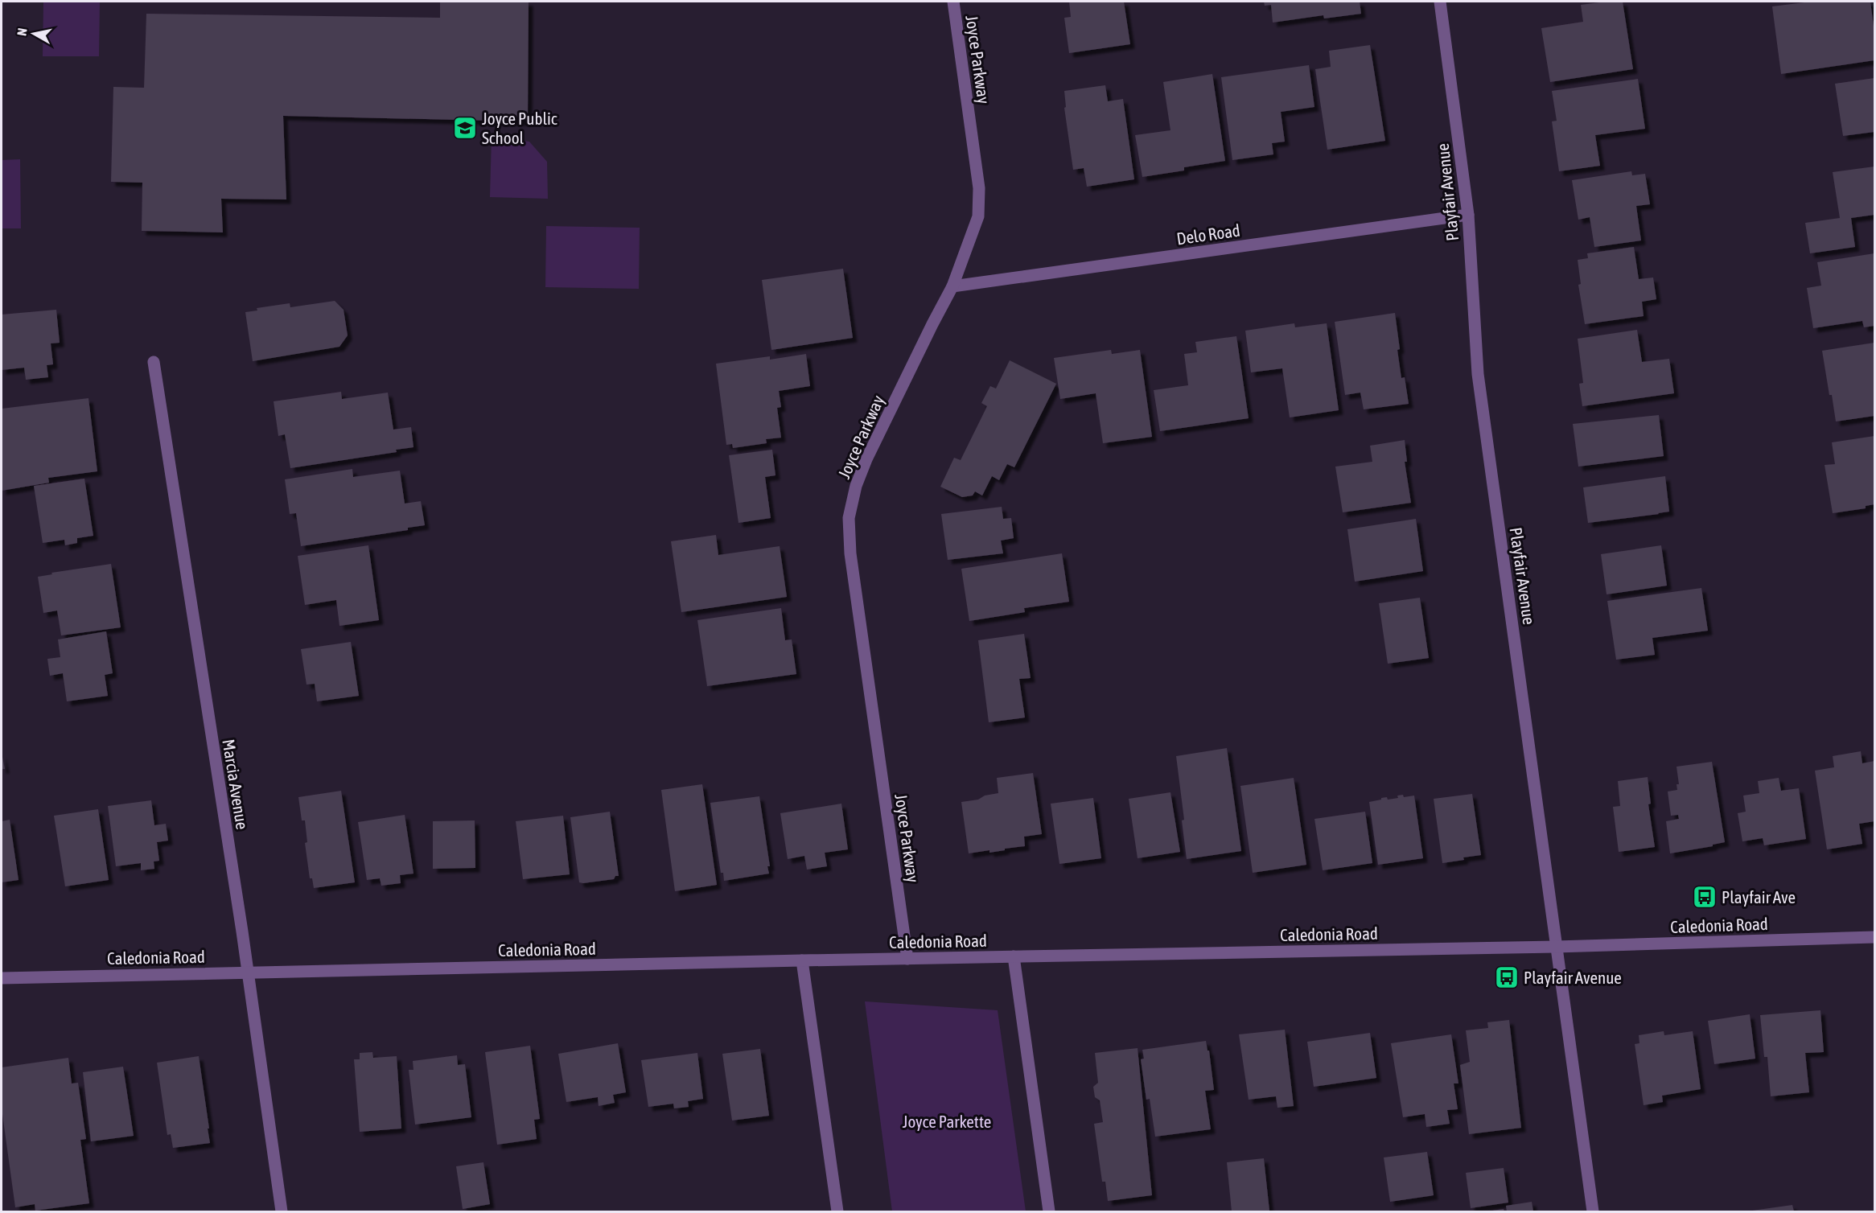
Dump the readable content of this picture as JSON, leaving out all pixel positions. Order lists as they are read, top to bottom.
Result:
{
  "streets": {
    "street": [
      "Joyce Parkway",
      "Playfair Avenue",
      "Delo Road",
      "Marcia Avenue",
      "Caledonia Road"
    ]
  },
  "crossings": [
    ["Joyce Parkway", "Delo Road"],
    ["Joyce Parkway", "Caledonia Road"],
    ["Playfair Avenue", "Delo Road"],
    ["Playfair Avenue", "Caledonia Road"],
    ["Marcia Avenue", "Caledonia Road"]
  ],
  "parks": ["Joyce Parkette"],
  "places": {
    "school or university": ["Joyce Public School"],
    "bus stop": ["Playfair Ave", "Playfair Avenue"]
  },
  "north": "left"
}
